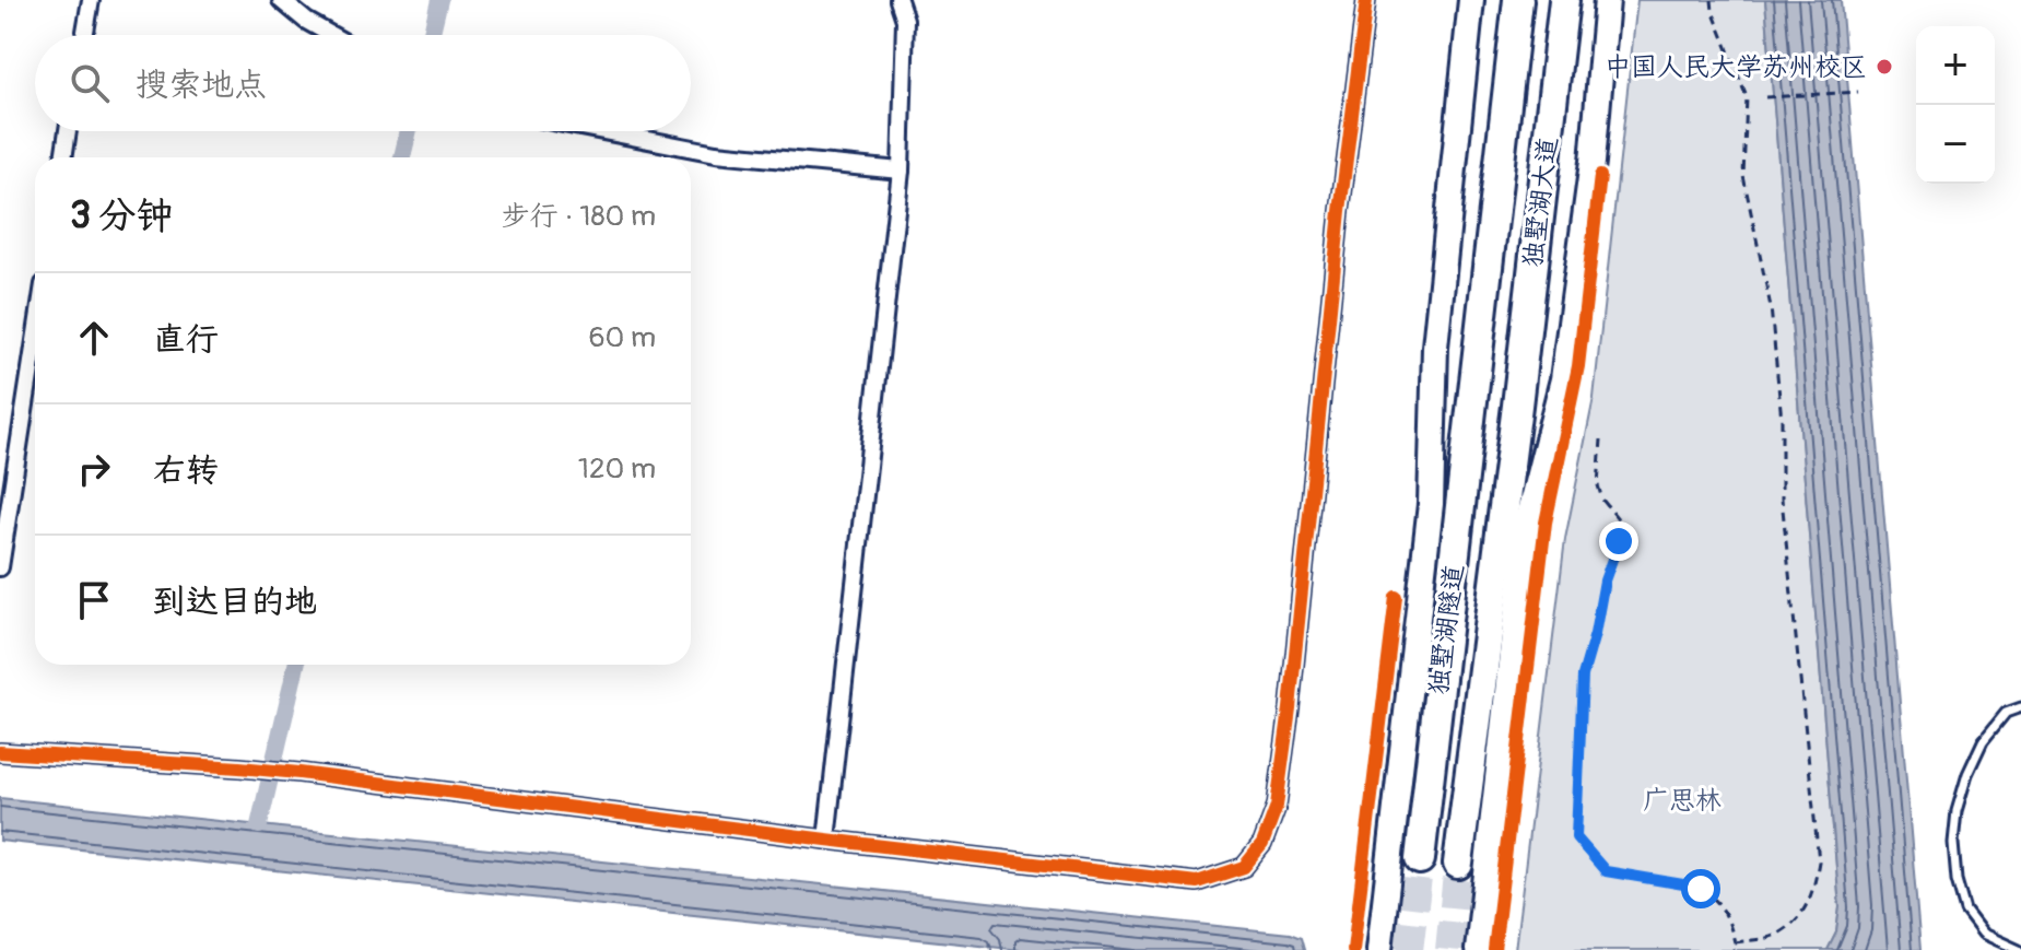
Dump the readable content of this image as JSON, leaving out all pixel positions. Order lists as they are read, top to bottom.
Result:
{
  "streets": {
    "highway": ["独墅湖大道", "独墅湖隧道"]
  },
  "crossings": [
    ["独墅湖大道", "独墅湖隧道"]
  ],
  "parks": ["广思林"],
  "places": ["中国人民大学苏州校区"],
  "page": {
    "map_buttons": ["+", "−"],
    "search": "搜索地点",
    "heading": ["3 分钟", "步行 · 180 m"],
    "list": [
      ["直行", "60 m"],
      ["右转", "120 m"],
      "到达目的地"
    ]
  }
}
